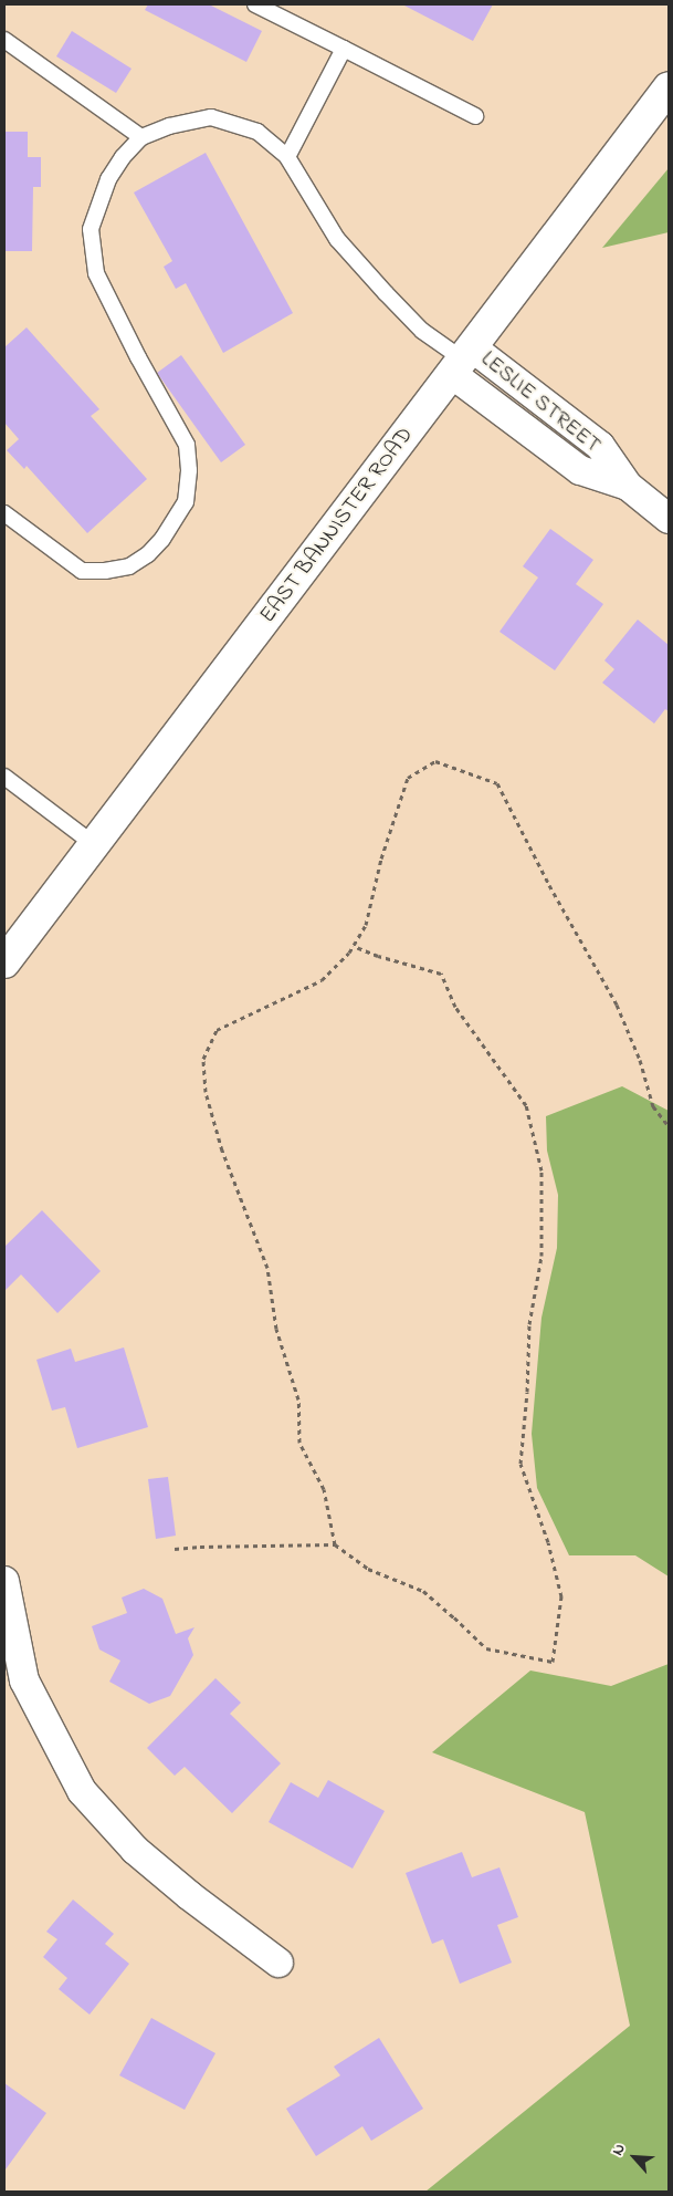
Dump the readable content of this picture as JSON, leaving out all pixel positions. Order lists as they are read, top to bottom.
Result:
{
  "streets": {
    "main road": ["EAST BANNISTER ROAD"],
    "street": ["LESLIE STREET"]
  },
  "crossings": [
    ["LESLIE STREET", "EAST BANNISTER ROAD"]
  ],
  "north": "top left"
}
